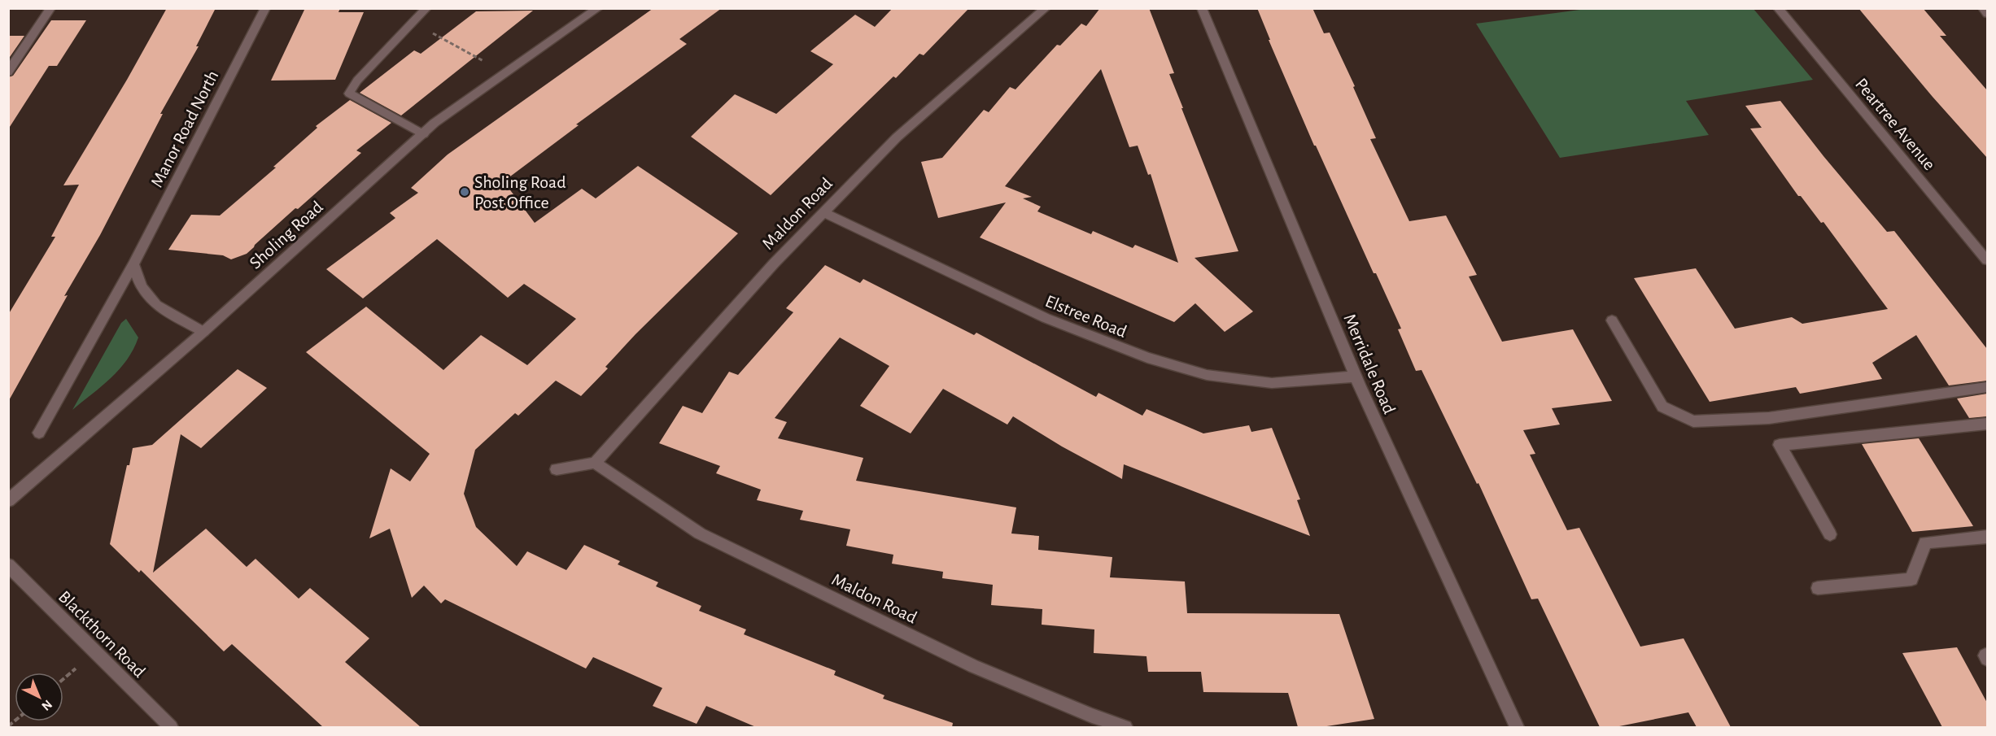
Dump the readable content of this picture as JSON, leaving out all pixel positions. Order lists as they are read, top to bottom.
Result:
{
  "streets": {
    "street": [
      "Peartree Avenue",
      "Manor Road North",
      "Maldon Road",
      "Sholing Road",
      "Elstree Road",
      "Merridale Road",
      "Blackthorn Road"
    ]
  },
  "crossings": [
    ["Maldon Road", "Elstree Road"],
    ["Elstree Road", "Merridale Road"]
  ],
  "places": ["Sholing Road Post Office"],
  "north": "bottom right"
}
